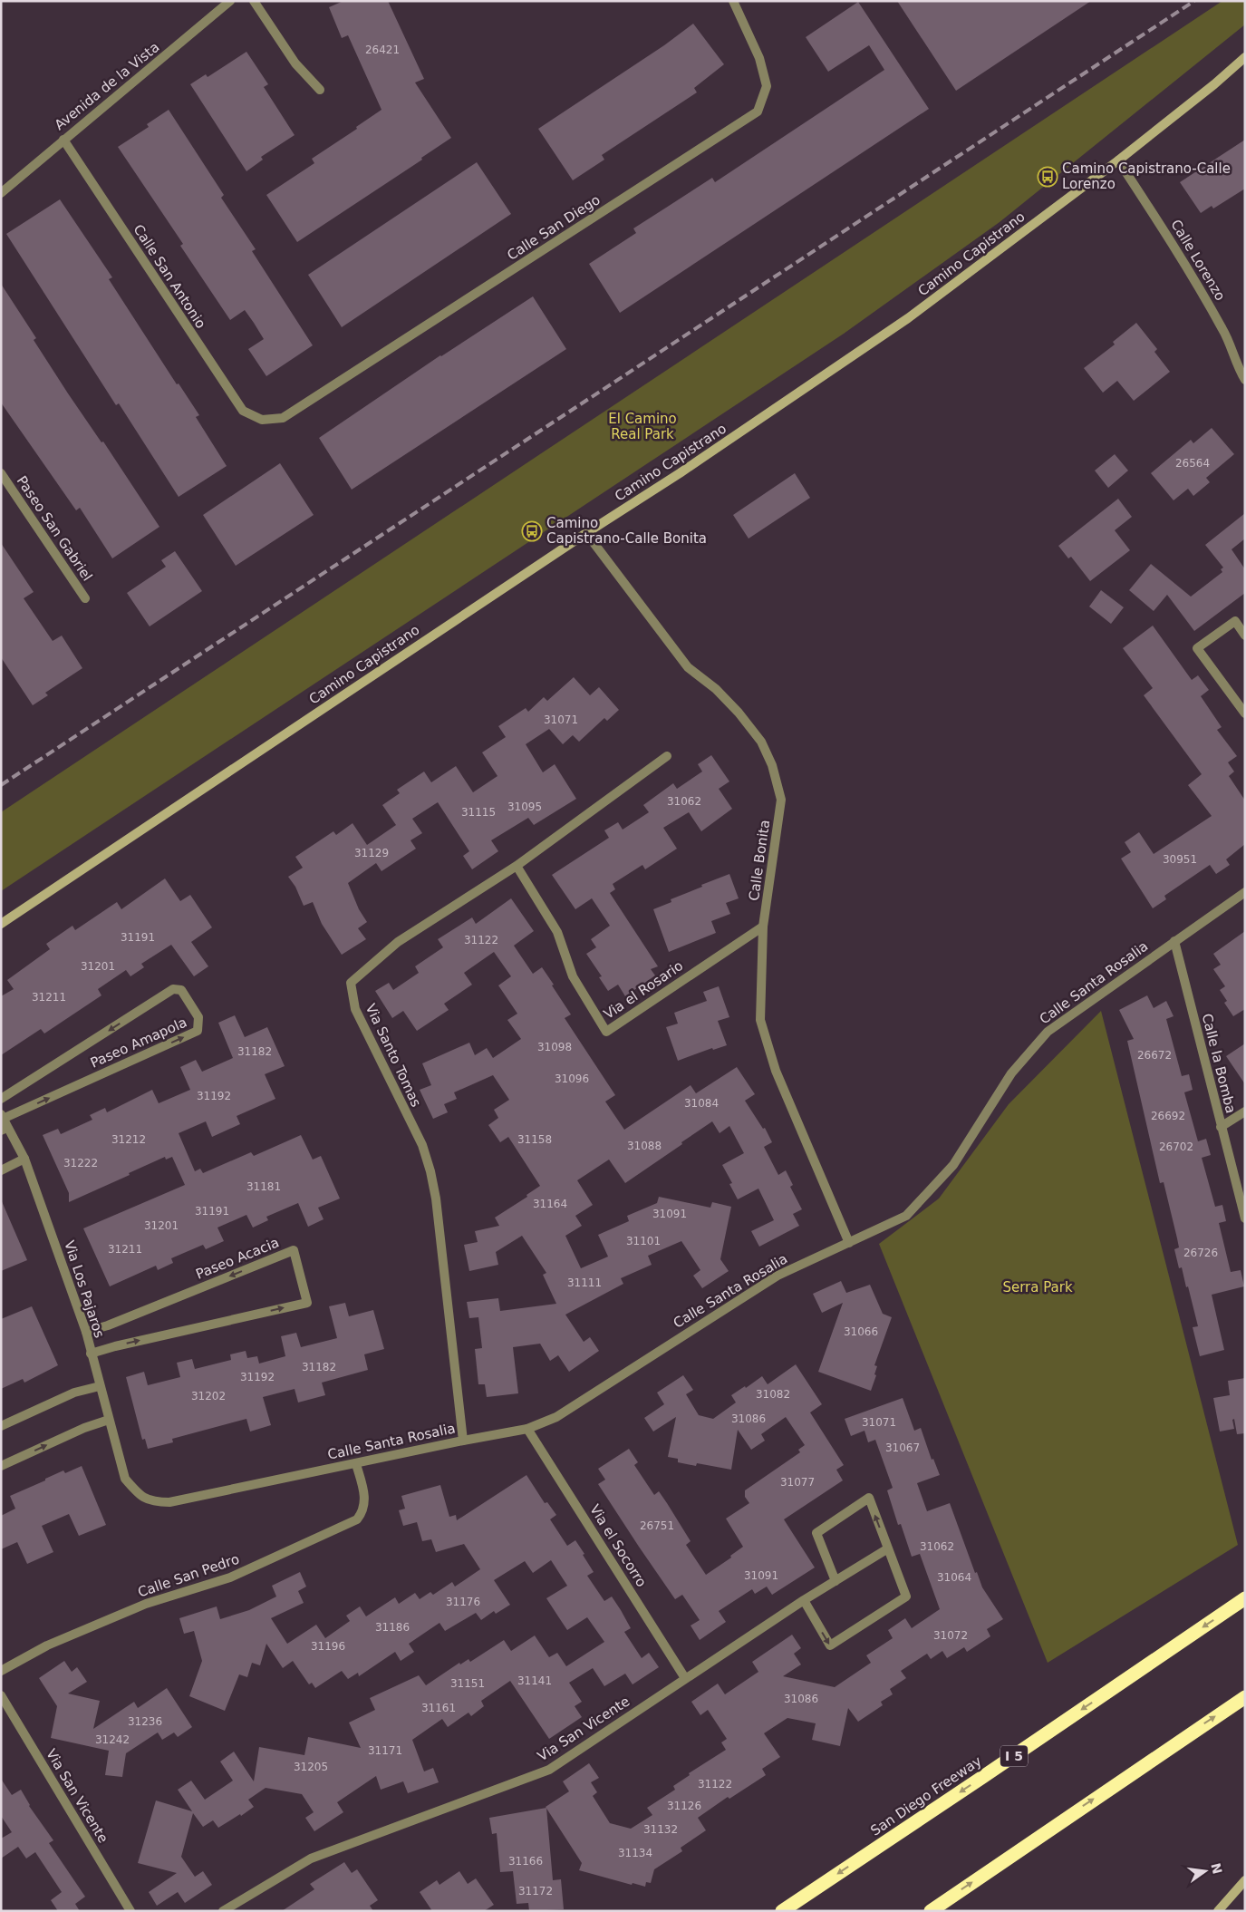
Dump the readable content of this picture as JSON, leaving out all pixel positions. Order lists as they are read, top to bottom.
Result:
{
  "streets": {
    "highway": ["I 5", "San Diego Freeway"],
    "main road": ["Camino Capistrano"],
    "street": [
      "Avenida de la Vista",
      "Calle San Diego",
      "Calle Lorenzo",
      "Calle San Antonio",
      "Paseo San Gabriel",
      "Calle Bonita",
      "Calle Santa Rosalia",
      "Via el Rosario",
      "Paseo Amapola",
      "Via Santo Tomas",
      "Calle la Bomba",
      "Paseo Acacia",
      "Via Los Pajaros",
      "Via el Socorro",
      "Calle San Pedro",
      "Via San Vicente"
    ]
  },
  "crossings": [
    ["Avenida de la Vista", "Calle San Antonio"],
    ["Calle San Diego", "Calle San Antonio"],
    ["Camino Capistrano", "Calle Lorenzo"],
    ["Camino Capistrano", "Calle Bonita"],
    ["Calle Bonita", "Calle Santa Rosalia"],
    ["Calle Bonita", "Via el Rosario"],
    ["Calle Santa Rosalia", "Via Santo Tomas"],
    ["Calle Santa Rosalia", "Calle la Bomba"],
    ["Calle Santa Rosalia", "Via Los Pajaros"],
    ["Calle Santa Rosalia", "Via el Socorro"],
    ["Calle Santa Rosalia", "Calle San Pedro"],
    ["Via el Rosario", "Via Santo Tomas"],
    ["Paseo Amapola", "Via Los Pajaros"],
    ["Paseo Acacia", "Via Los Pajaros"],
    ["Via el Socorro", "Via San Vicente"]
  ],
  "parks": ["El Camino Real Park", "Serra Park"],
  "places": {
    "bus stop": ["Camino Capistrano-Calle Lorenzo", "Camino Capistrano-Calle Bonita"]
  },
  "house_numbers": [
    "26421",
    "26564",
    "31071",
    "31062",
    "31095",
    "31115",
    "31129",
    "30951",
    "31191",
    "31122",
    "31201",
    "31211",
    "31098",
    "31182",
    "26672",
    "31096",
    "31192",
    "31084",
    "26692",
    "31212",
    "31158",
    "31088",
    "26702",
    "31222",
    "31181",
    "31164",
    "31191",
    "31091",
    "31201",
    "31101",
    "31211",
    "26726",
    "31111",
    "31066",
    "31182",
    "31192",
    "31082",
    "31202",
    "31086",
    "31071",
    "31067",
    "31077",
    "26751",
    "31062",
    "31091",
    "31064",
    "31176",
    "31186",
    "31072",
    "31196",
    "31141",
    "31151",
    "31086",
    "31161",
    "31236",
    "31242",
    "31171",
    "31205",
    "31122",
    "31126",
    "31132",
    "31134",
    "31166",
    "31172"
  ],
  "north": "right"
}
